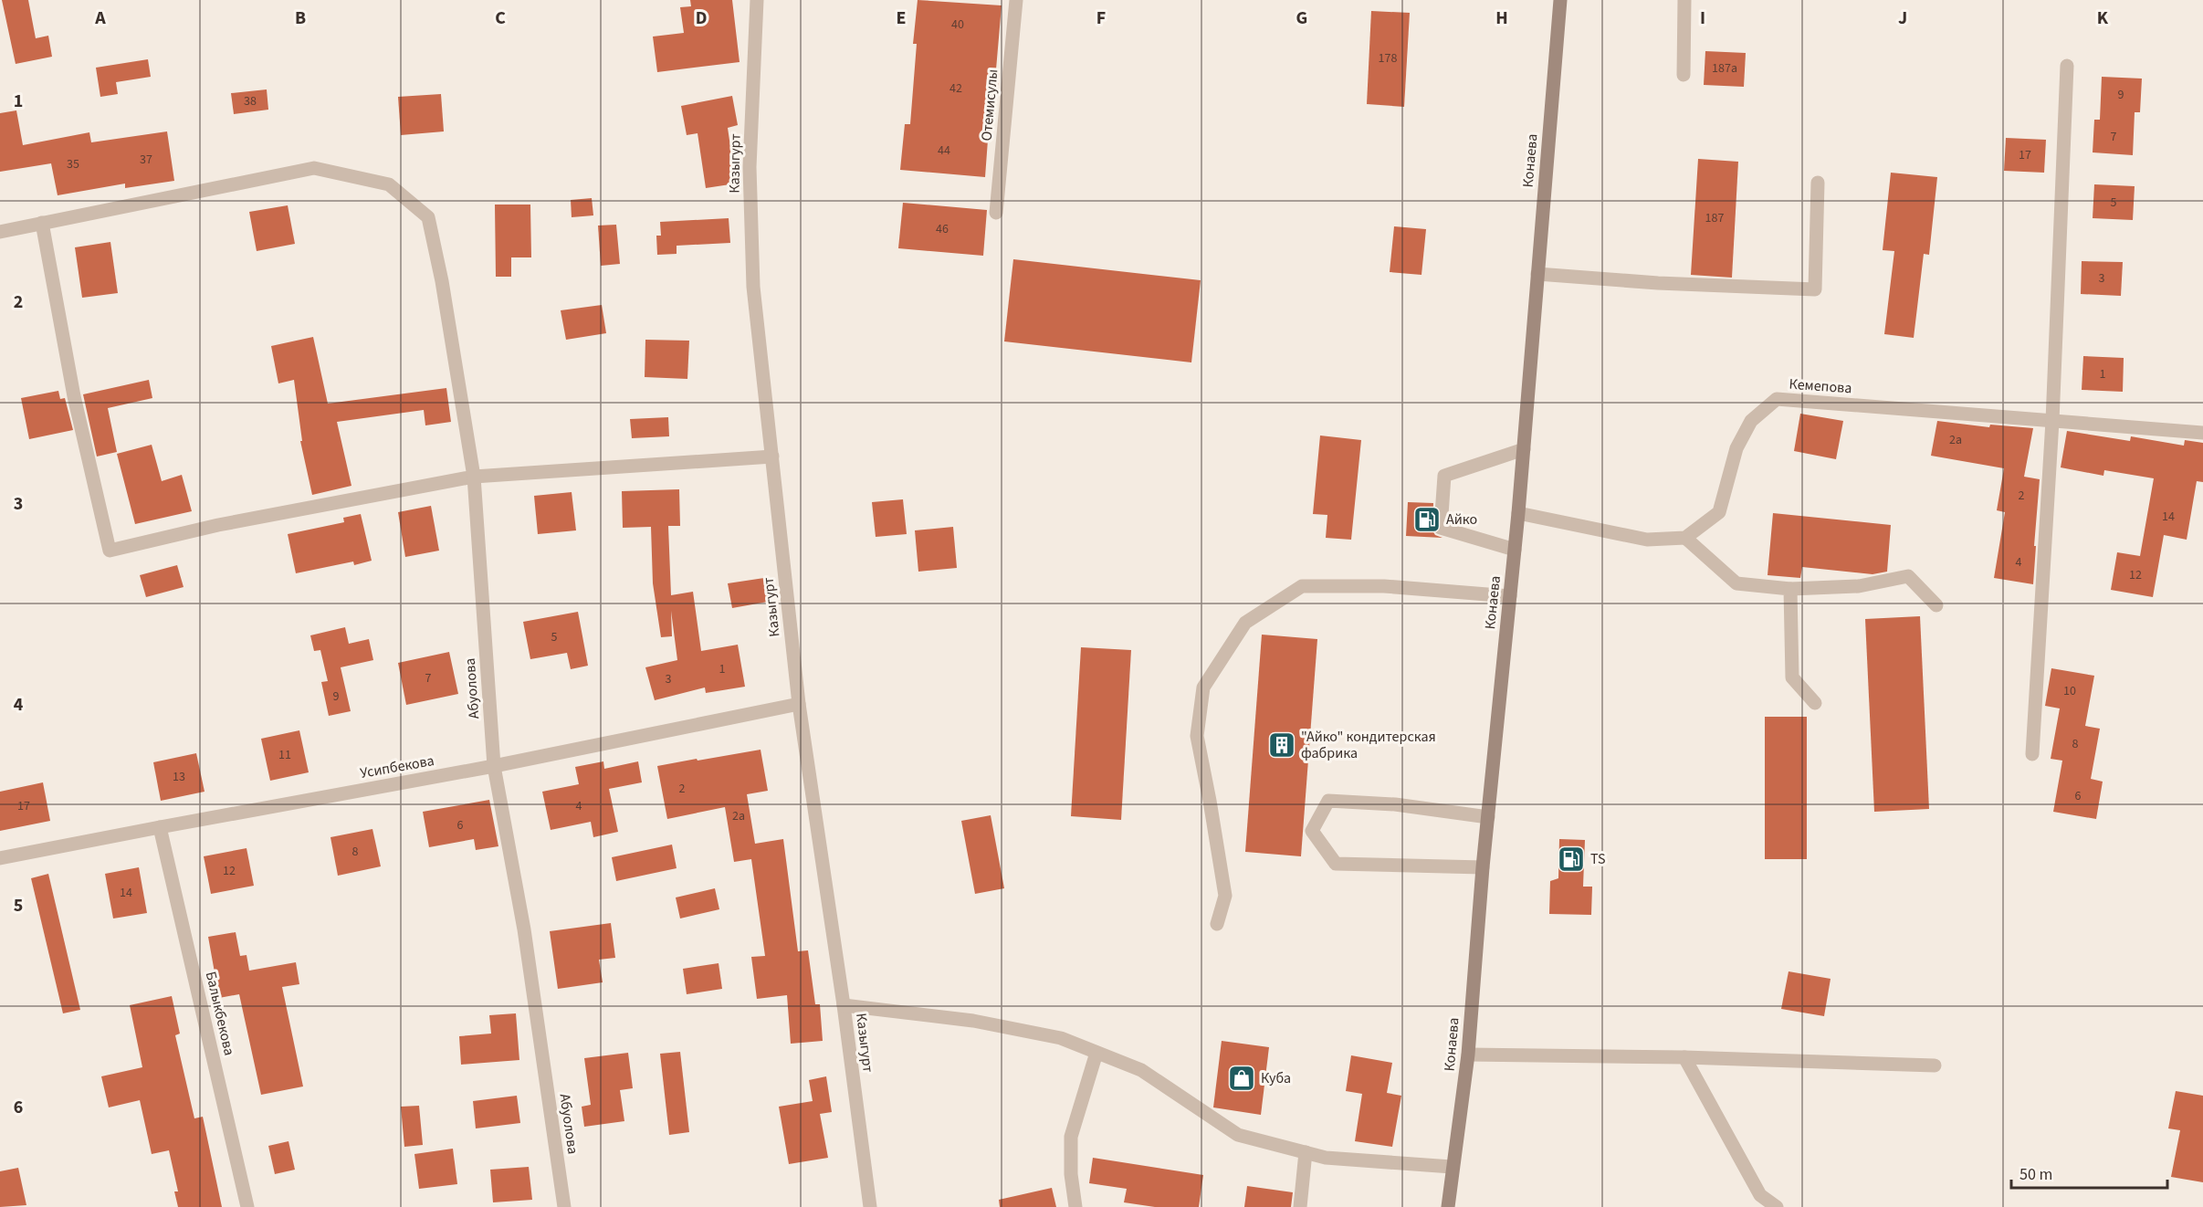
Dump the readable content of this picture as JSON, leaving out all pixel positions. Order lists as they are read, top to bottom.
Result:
{
  "streets": {
    "main road": ["Конаева"],
    "street": [
      "Отемисулы",
      "Казыгурт",
      "Кемепова",
      "Абуолова",
      "Усипбекова",
      "Балыкбекова"
    ]
  },
  "crossings": [
    ["Казыгурт", "Усипбекова"],
    ["Абуолова", "Усипбекова"],
    ["Усипбекова", "Балыкбекова"]
  ],
  "places": {
    "fuel station": ["Айко", "TS"],
    "building": ["\"Айко\" кондитерская фабрика"],
    "shop": ["Куба"]
  },
  "house_numbers": [
    "40",
    "178",
    "187а",
    "42",
    "9",
    "38",
    "7",
    "44",
    "17",
    "37",
    "35",
    "5",
    "187",
    "46",
    "3",
    "1",
    "2а",
    "2",
    "14",
    "4",
    "12",
    "5",
    "1",
    "7",
    "3",
    "10",
    "9",
    "8",
    "11",
    "13",
    "2",
    "6",
    "17",
    "4",
    "2а",
    "6",
    "8",
    "12",
    "14"
  ],
  "scale_bar": "50 m",
  "grid": {
    "columns": [
      "A",
      "B",
      "C",
      "D",
      "E",
      "F",
      "G",
      "H",
      "I",
      "J",
      "K"
    ],
    "rows": [
      "1",
      "2",
      "3",
      "4",
      "5",
      "6"
    ]
  }
}
